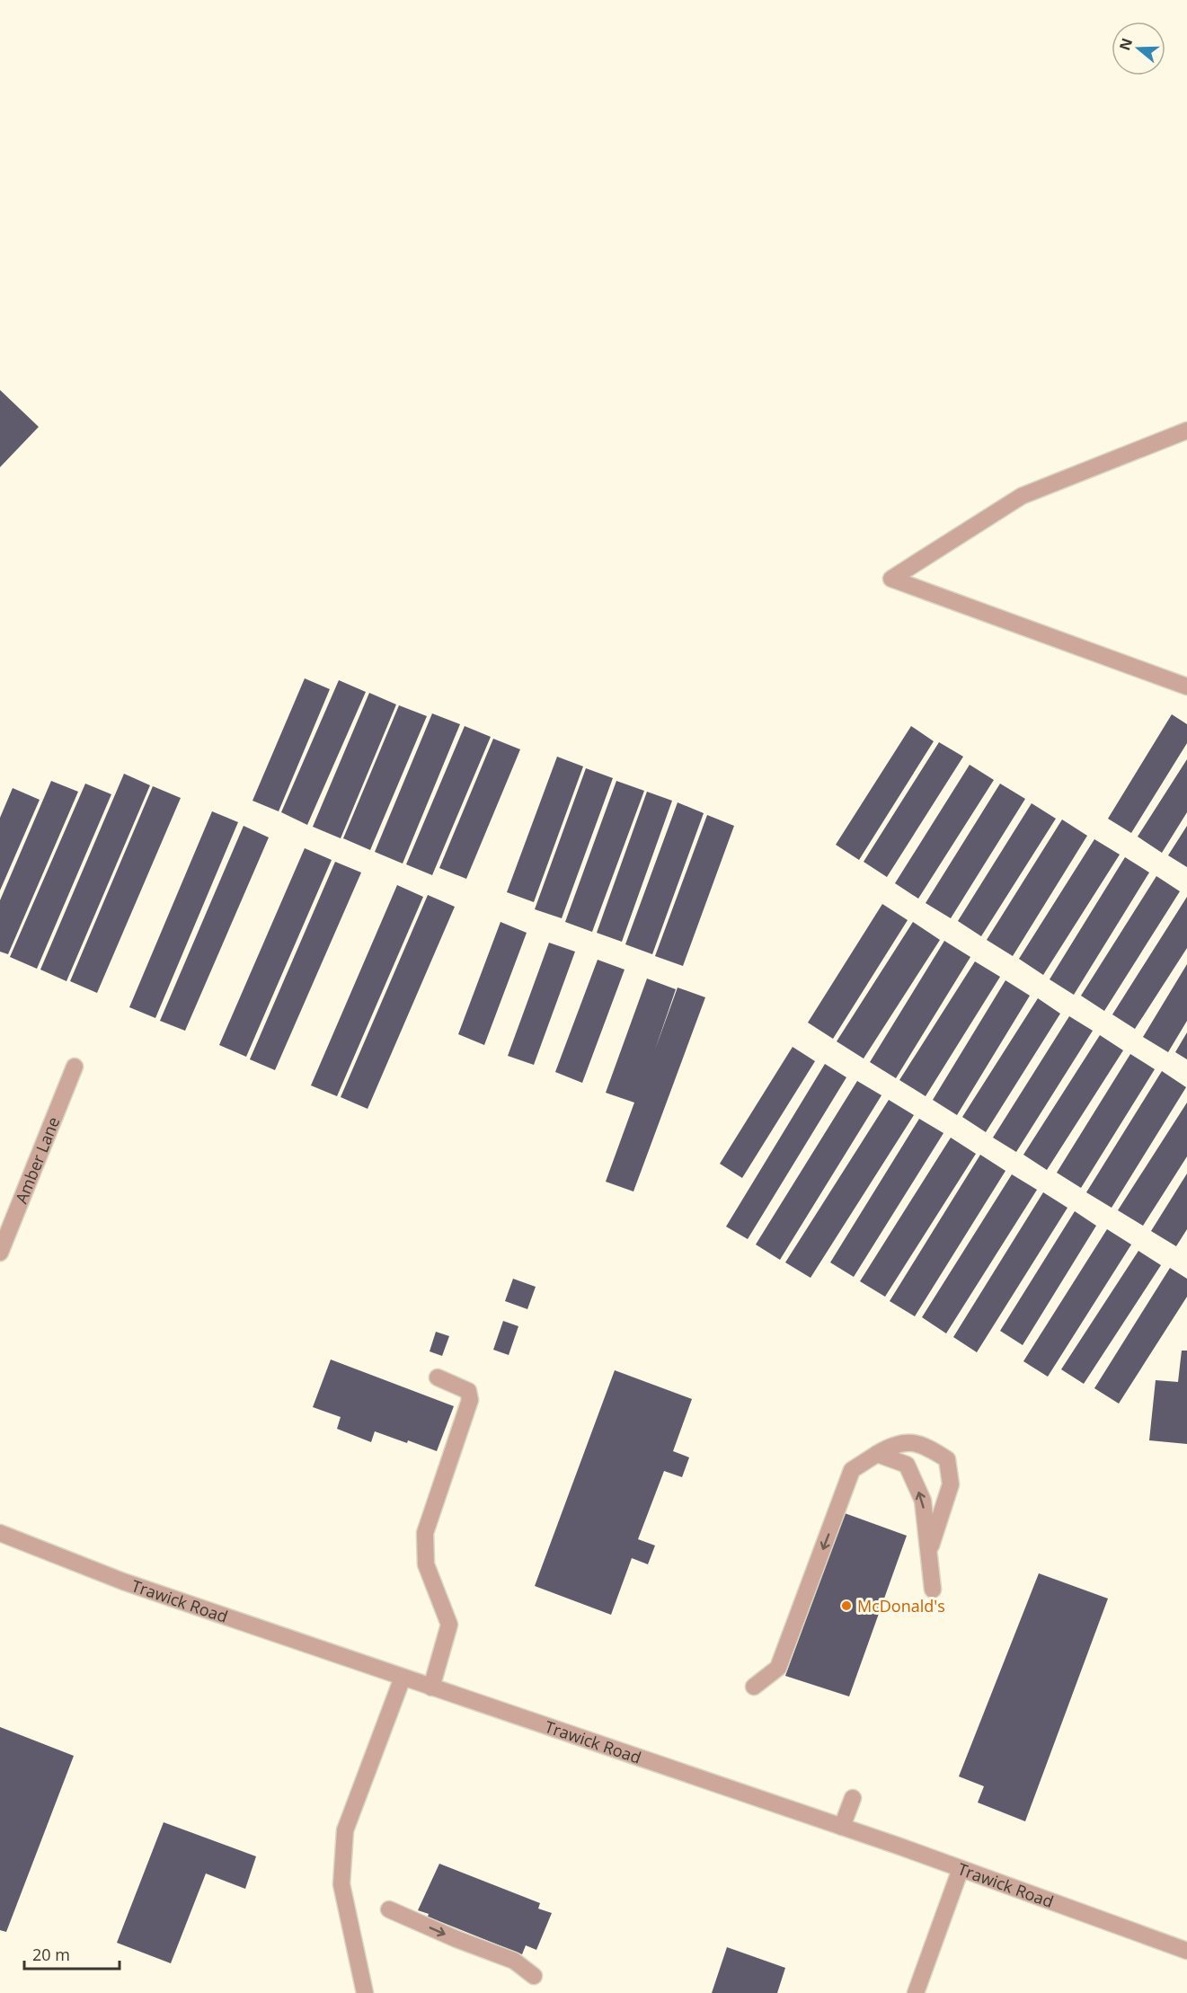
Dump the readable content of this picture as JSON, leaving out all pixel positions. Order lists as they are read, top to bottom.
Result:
{
  "streets": {
    "street": ["Amber Lane", "Trawick Road"]
  },
  "places": ["McDonald's"],
  "scale_bar": "20 m",
  "north": "left"
}
